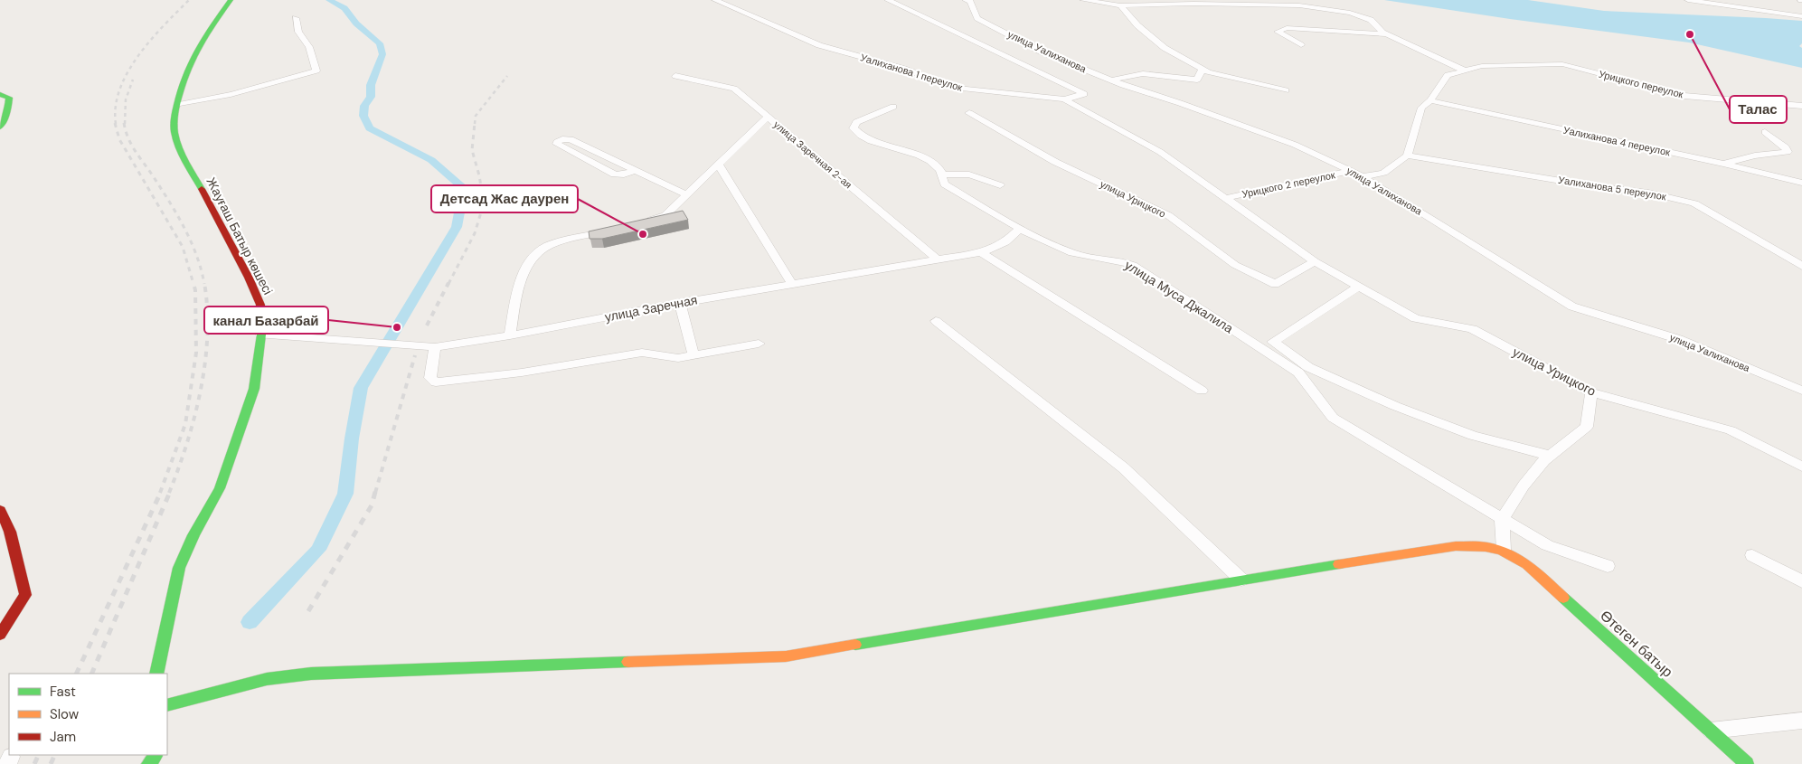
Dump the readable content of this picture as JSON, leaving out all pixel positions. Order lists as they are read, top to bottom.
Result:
{
  "streets": {
    "main road": ["Жауғаш Батыр көшесі", "Өтеген батыр"],
    "street": [
      "улица Уалиханова",
      "Уалиханова 1 переулок",
      "Урицкого переулок",
      "Уалиханова 4 переулок",
      "улица Заречная 2-ая",
      "Урицкого 2 переулок",
      "Уалиханова 5 переулок",
      "улица Урицкого",
      "улица Муса Джалила",
      "улица Заречная"
    ]
  },
  "crossings": [
    ["улица Уалиханова", "Уалиханова 1 переулок"],
    ["улица Уалиханова", "Урицкого 2 переулок"],
    ["Уалиханова 1 переулок", "Урицкого 2 переулок"],
    ["Уалиханова 1 переулок", "улица Урицкого"],
    ["улица Заречная 2-ая", "улица Заречная"],
    ["Урицкого 2 переулок", "улица Урицкого"],
    ["Жауғаш Батыр көшесі", "улица Заречная"],
    ["улица Муса Джалила", "улица Заречная"]
  ],
  "places": ["Талас", "Детсад Жас даурен", "канал Базарбай"],
  "legend": ["Fast", "Slow", "Jam"]
}
